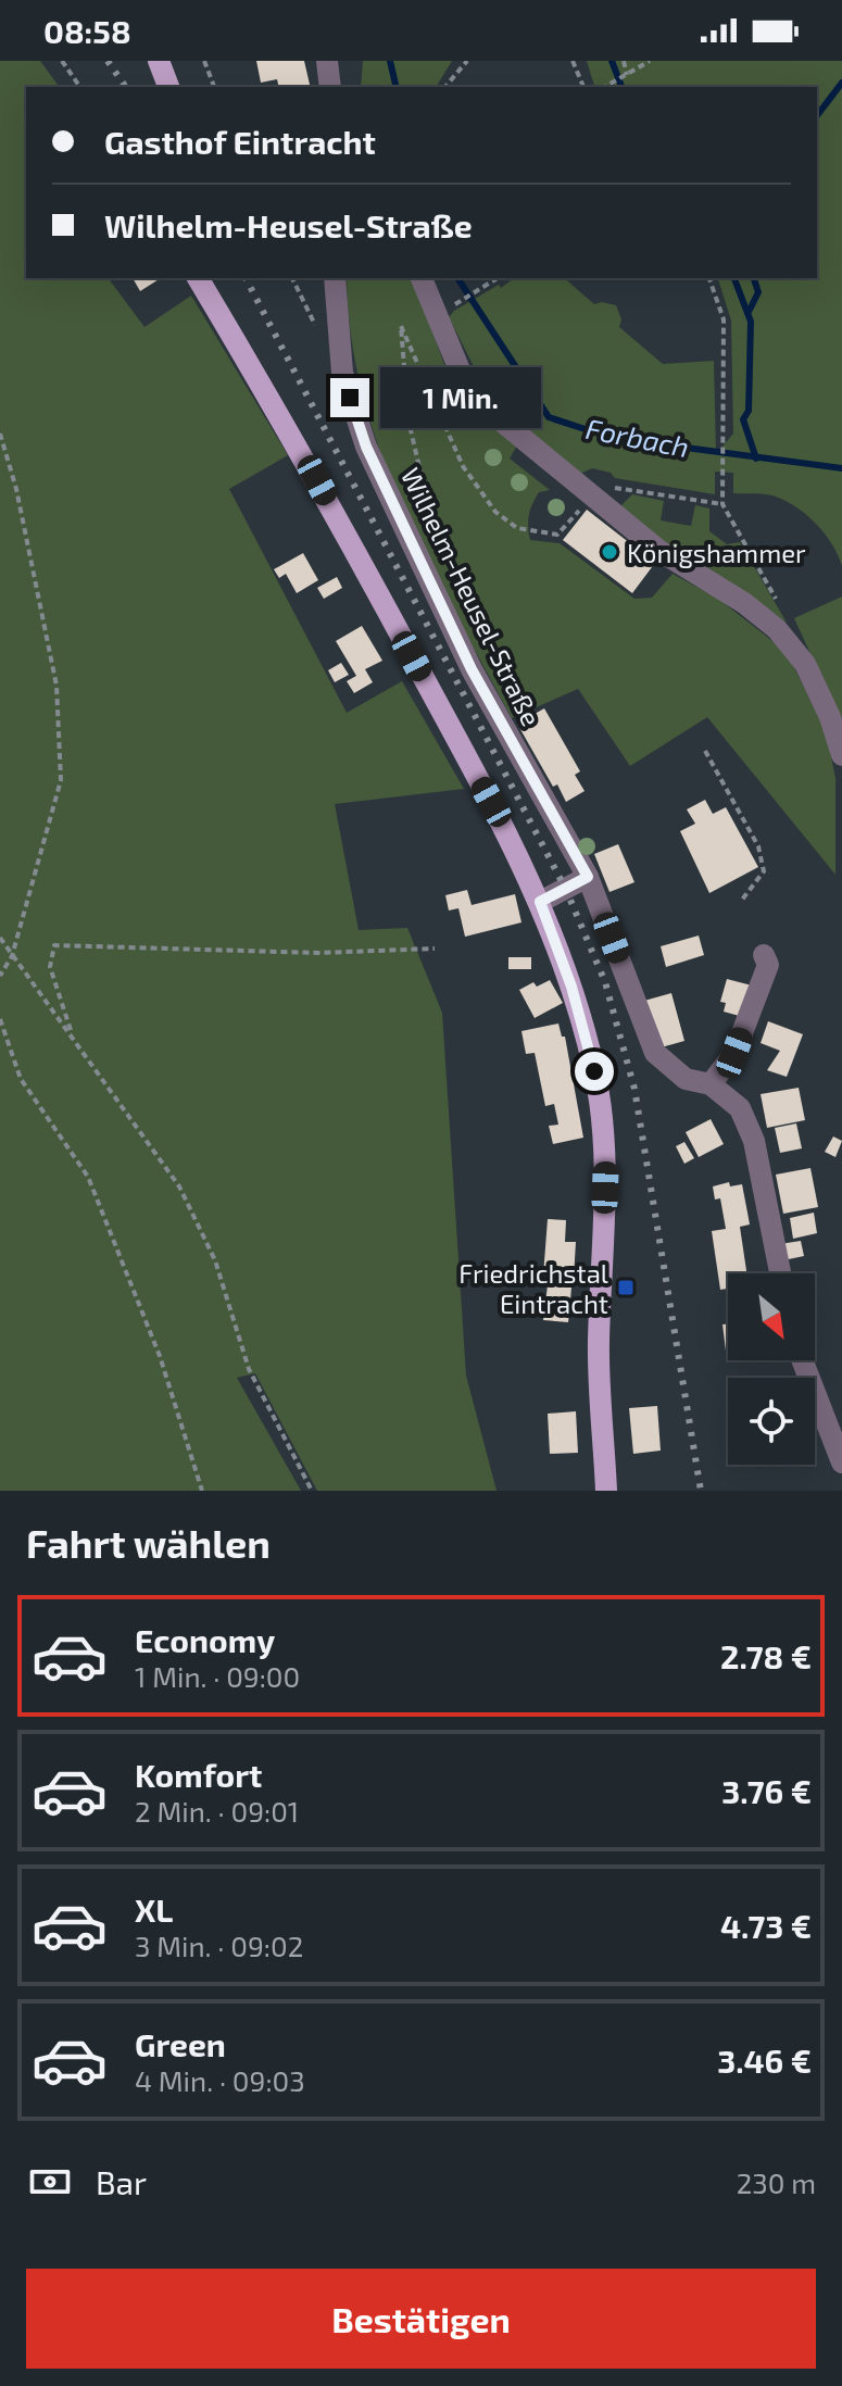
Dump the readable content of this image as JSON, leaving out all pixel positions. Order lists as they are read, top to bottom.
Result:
{
  "streets": {
    "street": ["Wilhelm-Heusel-Straße"]
  },
  "water": ["Forbach"],
  "places": {
    "other": ["Königshammer"],
    "transit": ["Friedrichstal Eintracht"]
  },
  "north": "bottom right",
  "page": {
    "status": "08:58",
    "banner": ["Gasthof Eintracht", "Wilhelm-Heusel-Straße"],
    "bubble": "1 Min.",
    "heading": "Fahrt wählen",
    "list": [
      {
        "name": "Economy",
        "note": "1 Min. · 09:00",
        "value": "2.78 €"
      },
      {
        "name": "Komfort",
        "note": "2 Min. · 09:01",
        "value": "3.76 €"
      },
      {
        "name": "XL",
        "note": "3 Min. · 09:02",
        "value": "4.73 €"
      },
      {
        "name": "Green",
        "note": "4 Min. · 09:03",
        "value": "3.46 €"
      }
    ],
    "pay": ["Bar", "230 m"],
    "buttons": "Bestätigen"
  }
}
